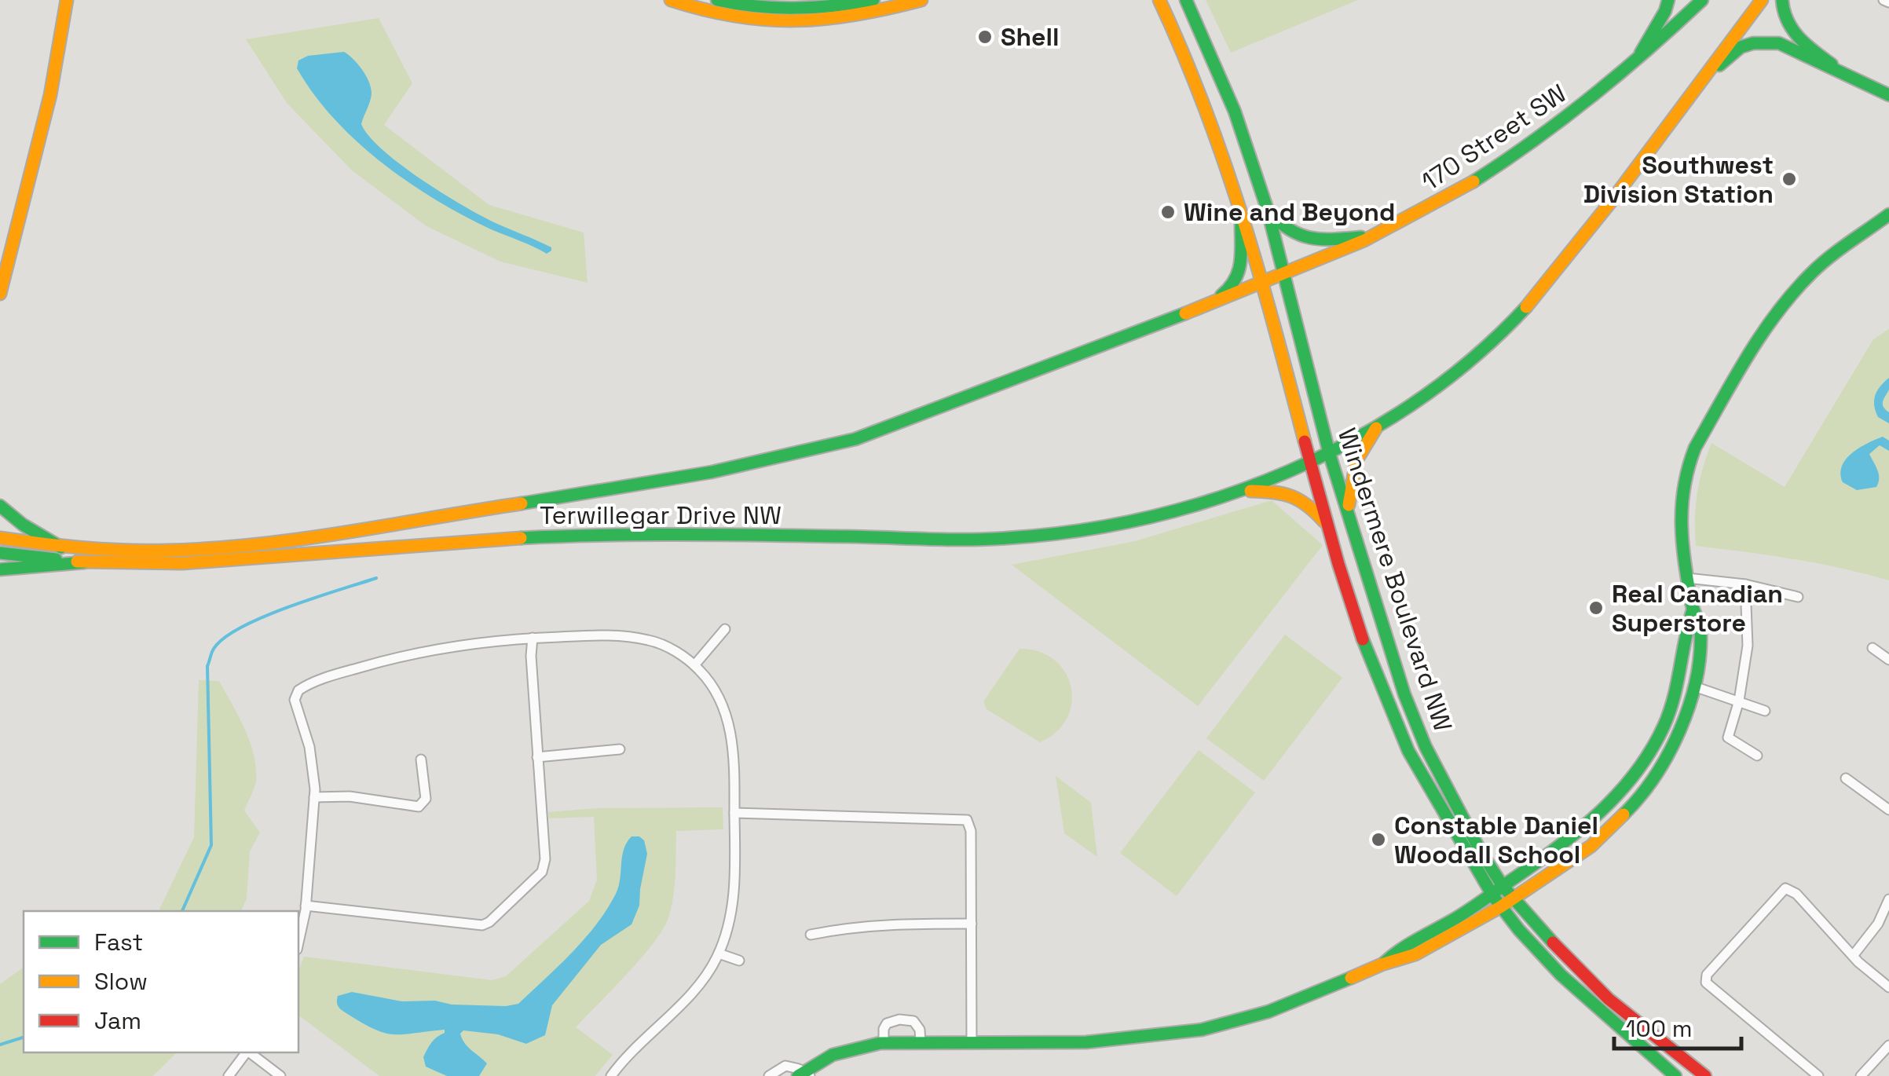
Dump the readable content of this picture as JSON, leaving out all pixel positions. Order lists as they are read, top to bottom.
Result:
{
  "streets": {
    "main road": ["170 Street SW", "Terwillegar Drive NW", "Windermere Boulevard NW"]
  },
  "crossings": [
    ["170 Street SW", "Terwillegar Drive NW"],
    ["170 Street SW", "Windermere Boulevard NW"],
    ["Terwillegar Drive NW", "Windermere Boulevard NW"]
  ],
  "places": [
    "Shell",
    "Southwest Division Station",
    "Wine and Beyond",
    "Real Canadian Superstore",
    "Constable Daniel Woodall School"
  ],
  "legend": ["Fast", "Slow", "Jam"],
  "scale_bar": "100 m"
}
